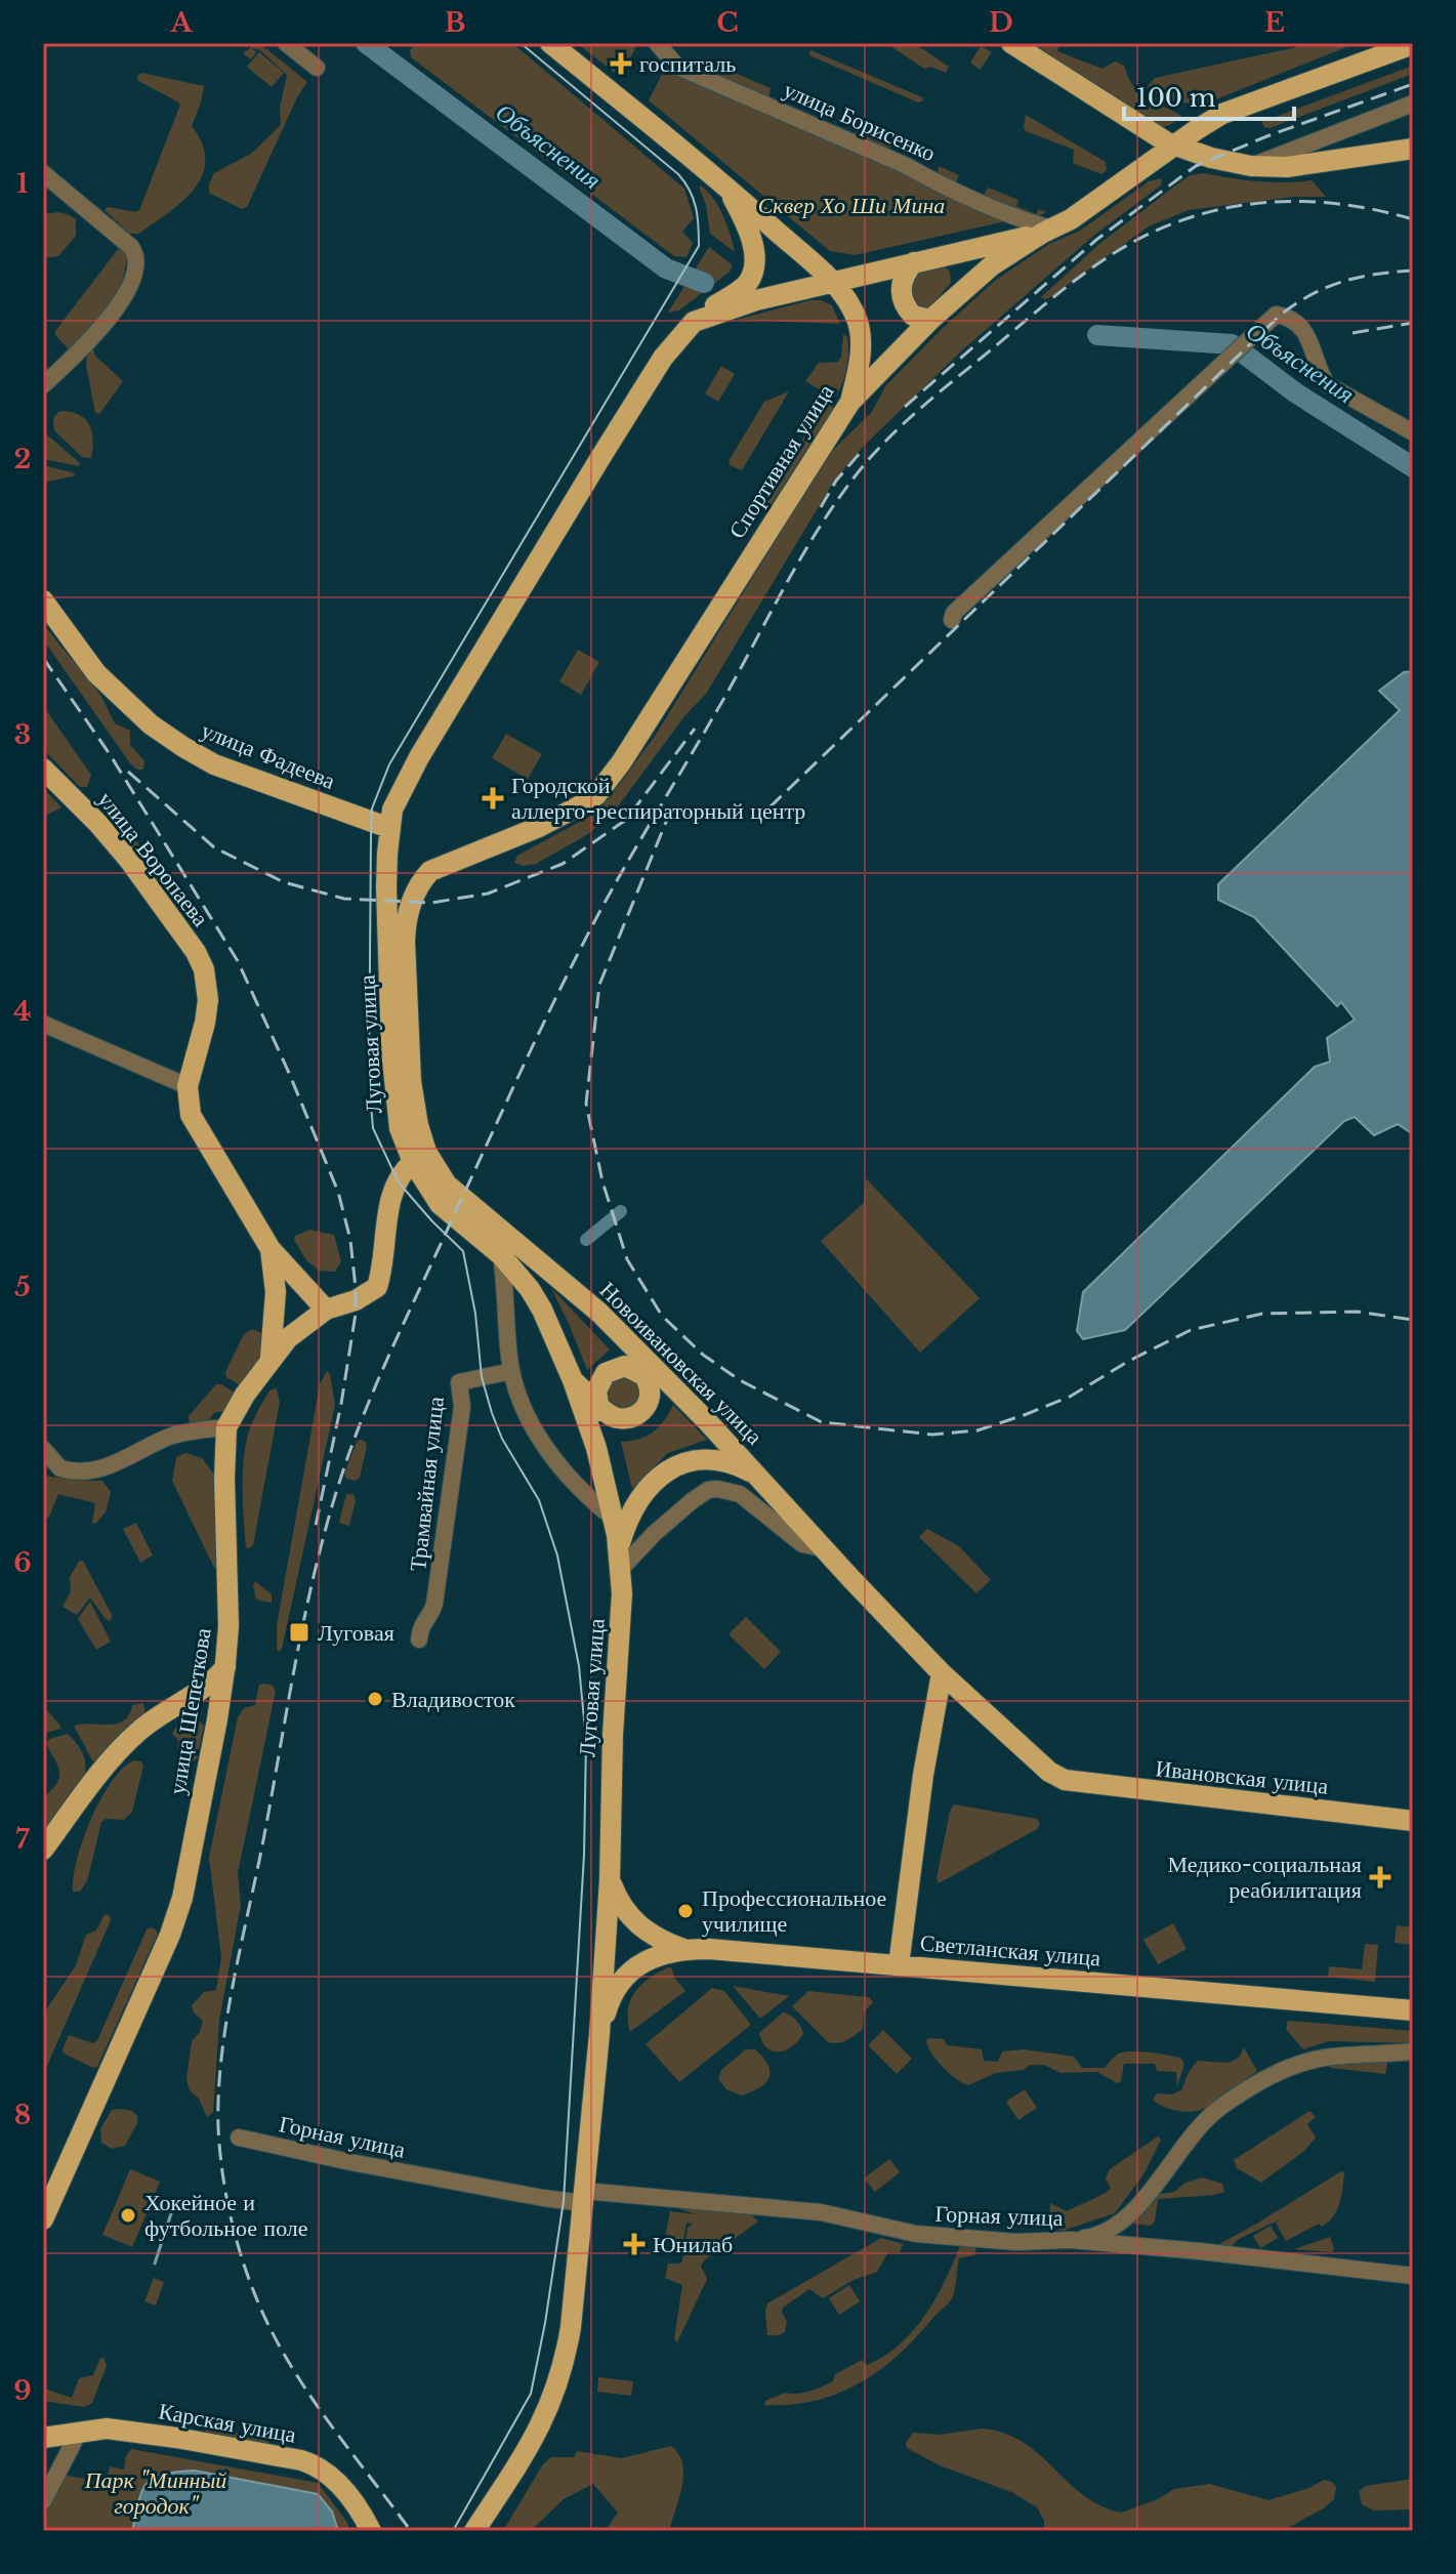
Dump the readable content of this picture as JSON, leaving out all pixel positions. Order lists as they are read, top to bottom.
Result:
{
  "streets": {
    "main road": [
      "Спортивная улица",
      "улица Фадеева",
      "улица Воропаева",
      "Луговая улица",
      "Новоивановская улица",
      "улица Шепеткова",
      "Ивановская улица",
      "Светланская улица",
      "Карская улица"
    ],
    "street": ["улица Борисенко", "Трамвайная улица", "Горная улица"]
  },
  "crossings": [
    ["Спортивная улица", "Новоивановская улица"],
    ["улица Фадеева", "Луговая улица"],
    ["Луговая улица", "улица Шепеткова"],
    ["Луговая улица", "Светланская улица"],
    ["Луговая улица", "Горная улица"],
    ["Новоивановская улица", "Ивановская улица"]
  ],
  "water": ["Объяснения"],
  "parks": ["Сквер Хо Ши Мина", "Парк \"Минный городок\""],
  "places": {
    "health": [
      "госпиталь",
      "Городской аллерго-респираторный центр",
      "Медико-социальная реабилитация",
      "Юнилаб"
    ],
    "transit": ["Луговая"],
    "other": ["Владивосток", "Профессиональное училище", "Хокейное и футбольное поле"]
  },
  "scale_bar": "100 m",
  "grid": {
    "columns": [
      "A",
      "B",
      "C",
      "D",
      "E"
    ],
    "rows": [
      "1",
      "2",
      "3",
      "4",
      "5",
      "6",
      "7",
      "8",
      "9"
    ]
  }
}
